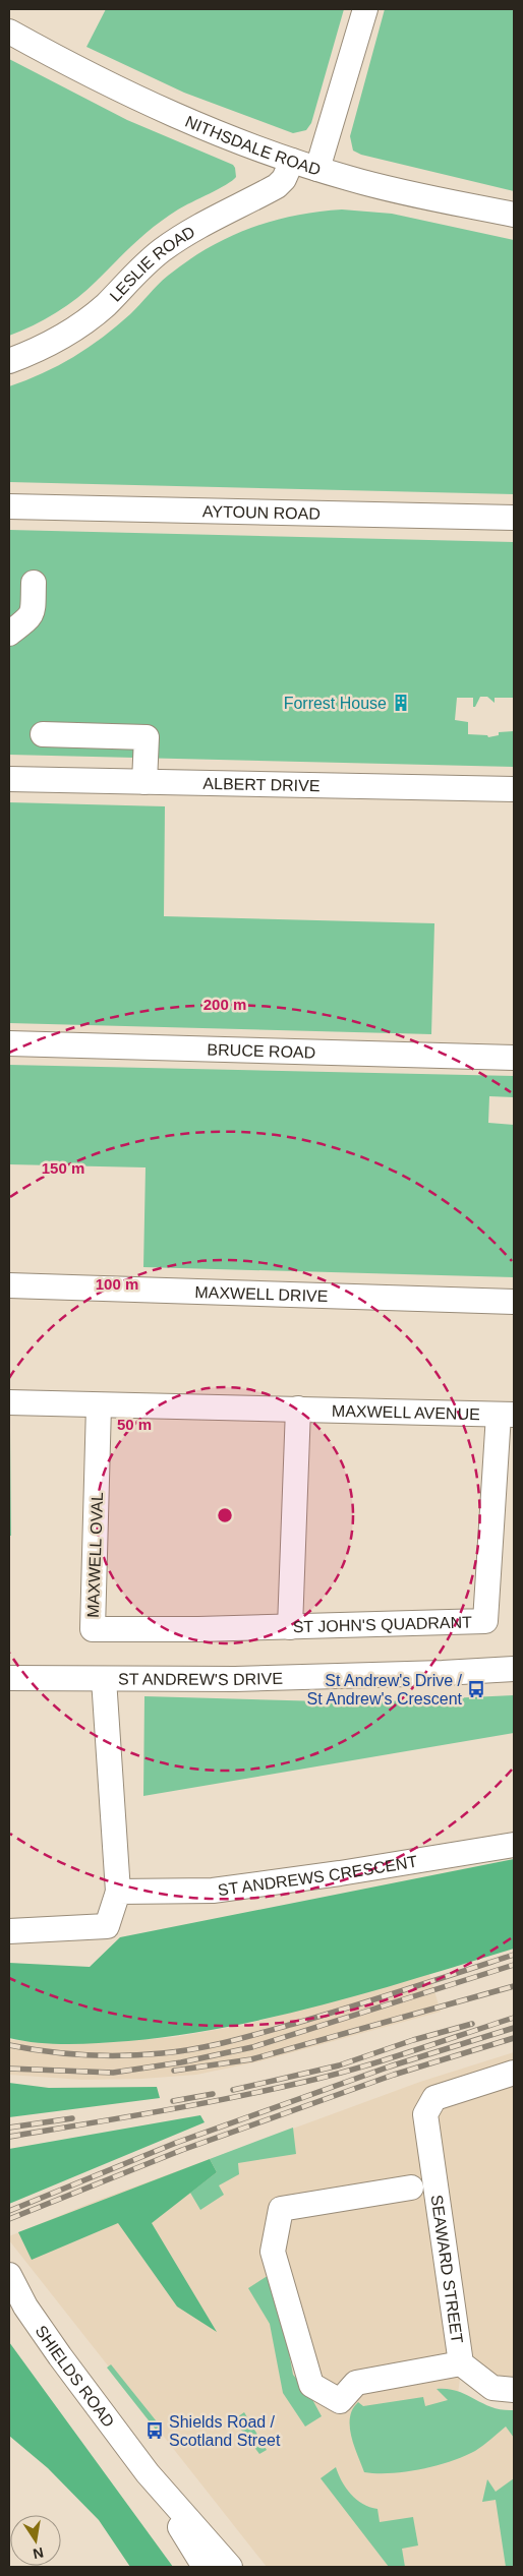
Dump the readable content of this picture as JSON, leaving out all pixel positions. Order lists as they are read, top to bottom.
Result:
{
  "streets": {
    "street": [
      "NITHSDALE ROAD",
      "LESLIE ROAD",
      "AYTOUN ROAD",
      "ALBERT DRIVE",
      "BRUCE ROAD",
      "MAXWELL DRIVE",
      "MAXWELL AVENUE",
      "MAXWELL OVAL",
      "ST JOHN'S QUADRANT",
      "ST ANDREW'S DRIVE",
      "ST ANDREWS CRESCENT",
      "SEAWARD STREET",
      "SHIELDS ROAD"
    ]
  },
  "crossings": [
    ["NITHSDALE ROAD", "LESLIE ROAD"],
    ["MAXWELL AVENUE", "MAXWELL OVAL"],
    ["MAXWELL AVENUE", "ST JOHN'S QUADRANT"],
    ["MAXWELL OVAL", "ST JOHN'S QUADRANT"]
  ],
  "places": {
    "building": ["Forrest House"],
    "bus stop": ["St Andrew's Drive / St Andrew's Crescent", "Shields Road / Scotland Street"]
  },
  "north": "bottom",
  "rings": [
    "200 m",
    "150 m",
    "100 m",
    "50 m"
  ]
}
